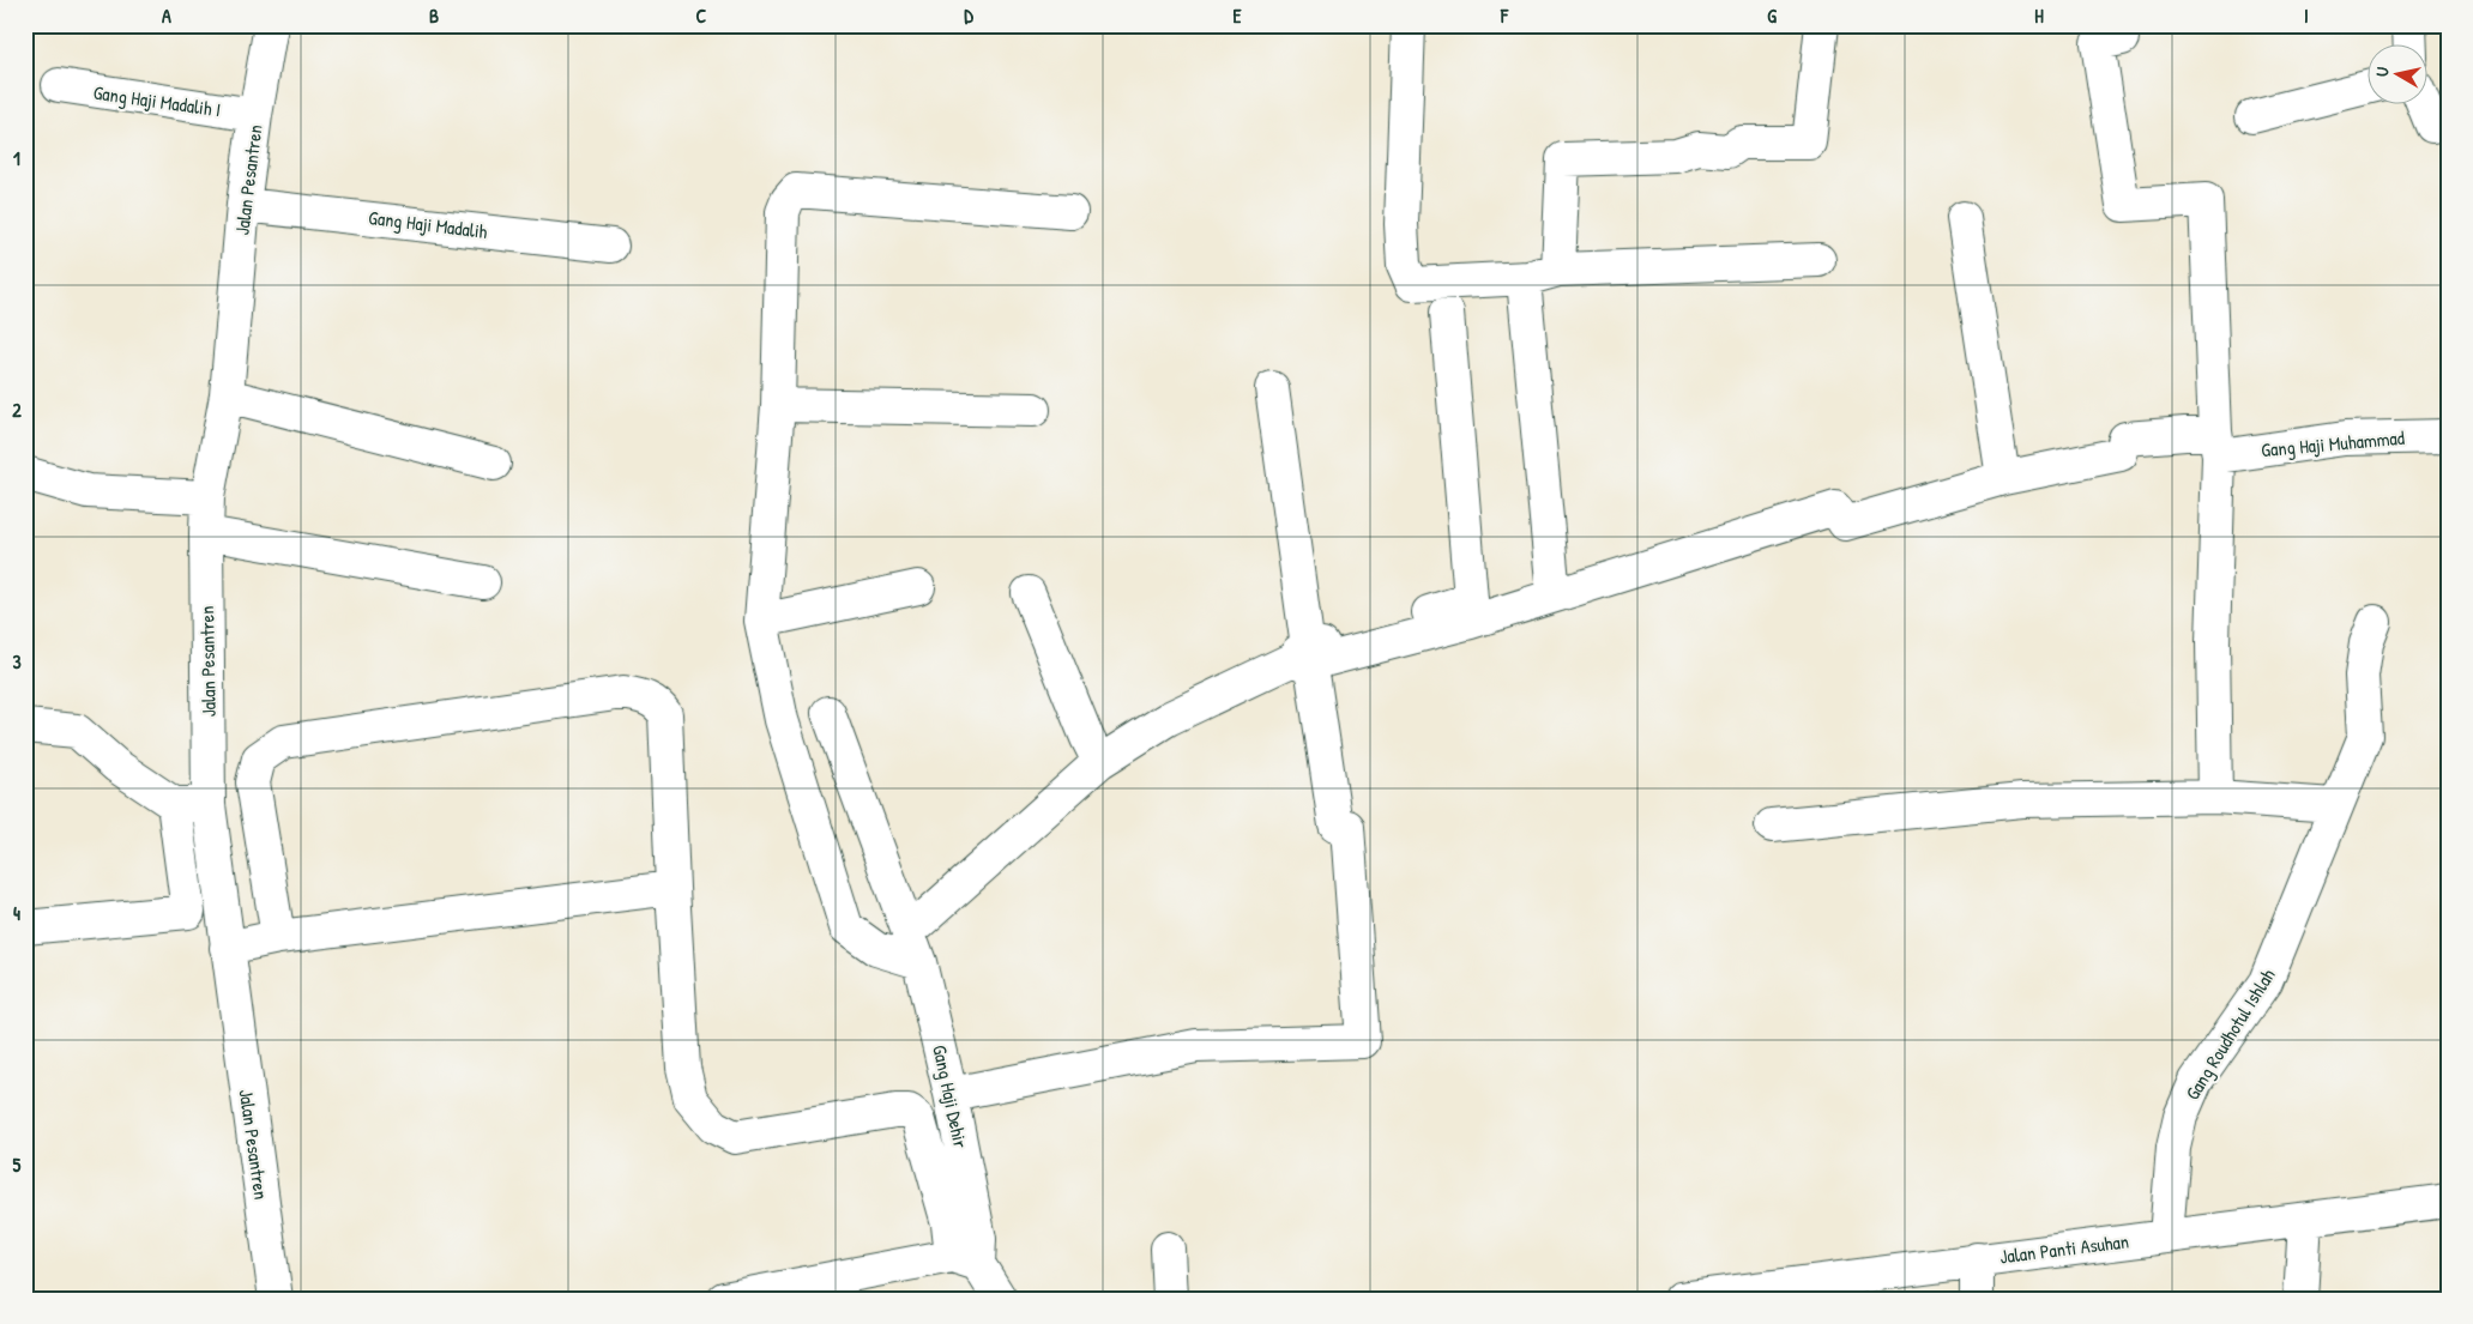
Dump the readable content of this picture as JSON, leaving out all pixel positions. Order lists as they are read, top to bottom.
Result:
{
  "streets": {
    "street": [
      "Gang Haji Madalih I",
      "Jalan Pesantren",
      "Gang Haji Madalih",
      "Gang Haji Muhammad",
      "Gang Roudhotul Ishlah",
      "Gang Haji Dehir",
      "Jalan Panti Asuhan"
    ]
  },
  "crossings": [
    ["Gang Haji Madalih I", "Jalan Pesantren"],
    ["Jalan Pesantren", "Gang Haji Madalih"],
    ["Gang Roudhotul Ishlah", "Jalan Panti Asuhan"]
  ],
  "north": "left",
  "grid": {
    "columns": [
      "A",
      "B",
      "C",
      "D",
      "E",
      "F",
      "G",
      "H",
      "I"
    ],
    "rows": [
      "1",
      "2",
      "3",
      "4",
      "5"
    ]
  }
}
